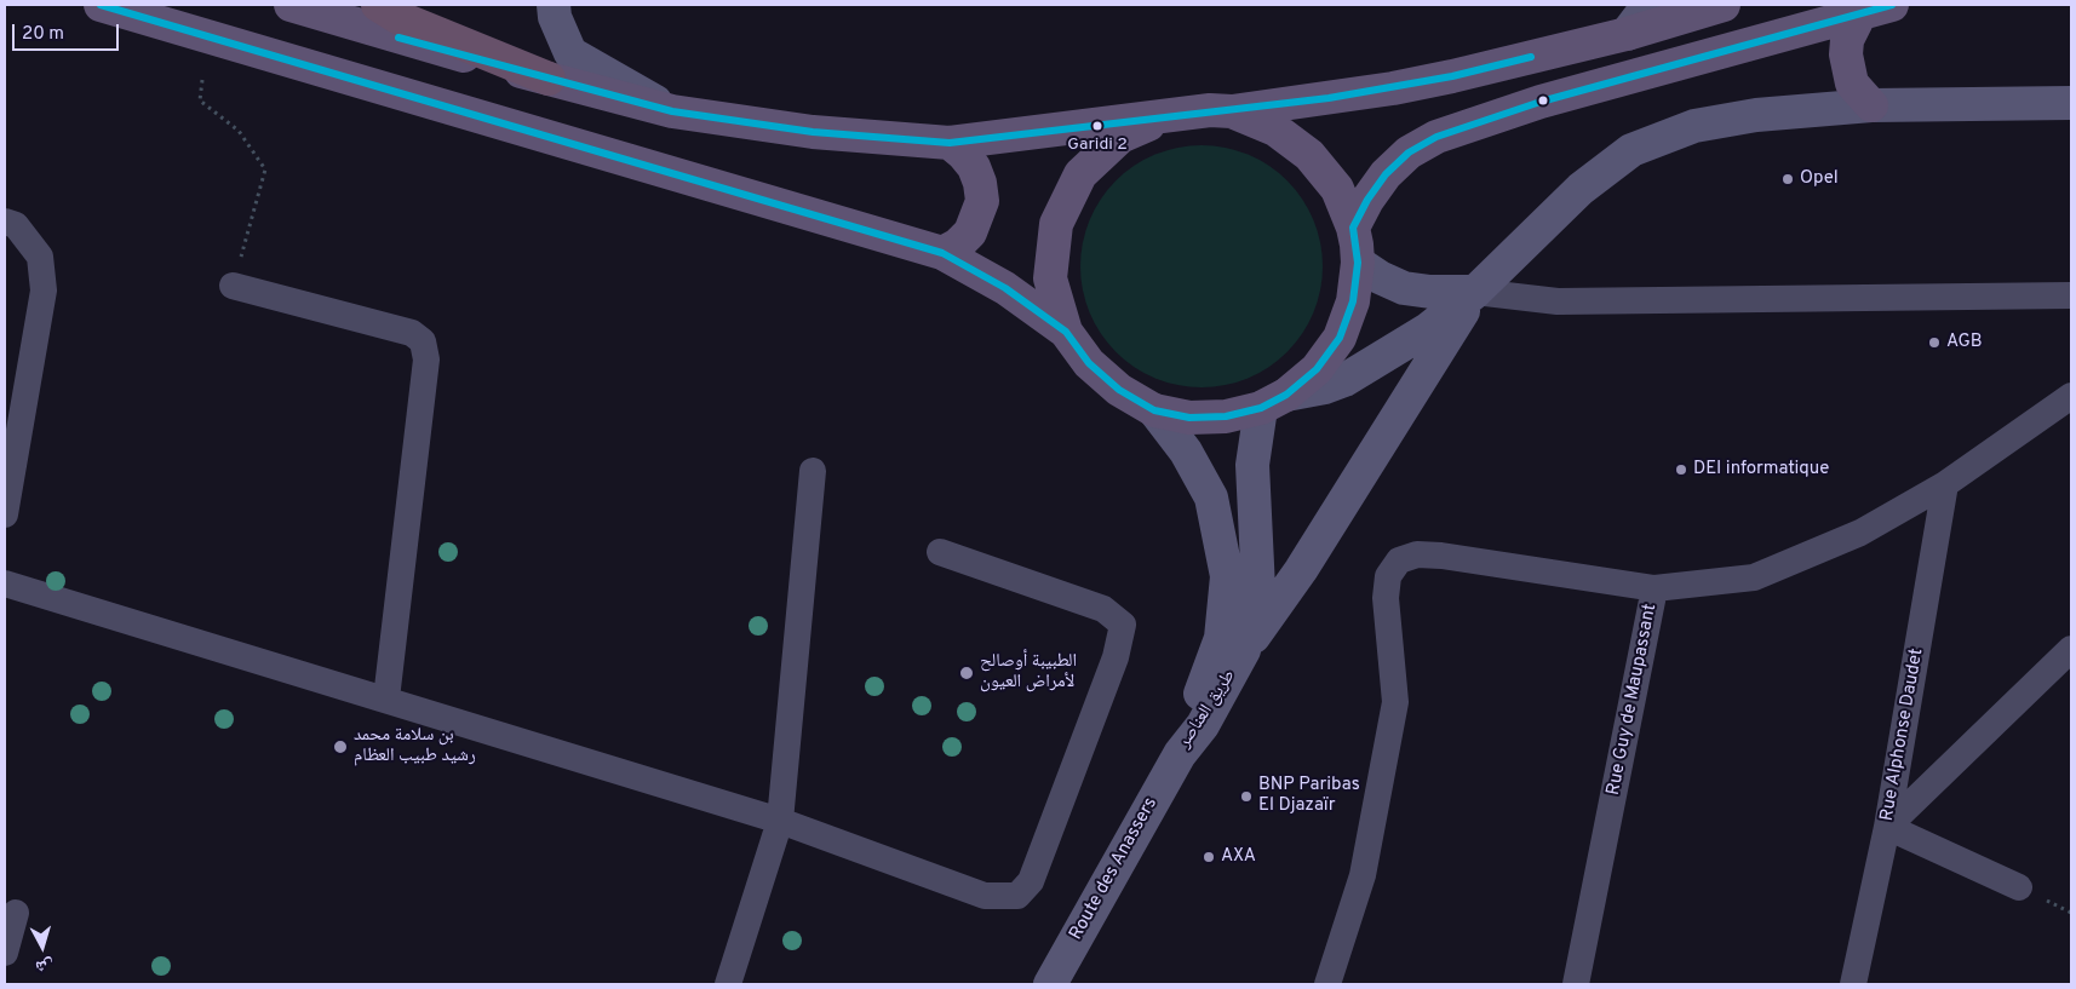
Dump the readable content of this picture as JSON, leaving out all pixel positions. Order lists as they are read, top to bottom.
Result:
{
  "streets": {
    "main road": ["طريق العناصر", "Route des Anassers"],
    "street": ["Rue Guy de Maupassant", "Rue Alphonse Daudet"]
  },
  "crossings": [
    ["Rue Guy de Maupassant", "Rue Alphonse Daudet"],
    ["طريق العناصر", "Route des Anassers"]
  ],
  "places": [
    "Garidi 2",
    "Opel",
    "AGB",
    "DEI informatique",
    "الطبيبة أوصالح لأمراض العيون",
    "بن سلامة محمد رشيد طبيب العظام",
    "BNP Paribas El Djazaïr",
    "AXA"
  ],
  "scale_bar": "20 m",
  "north": "bottom"
}
